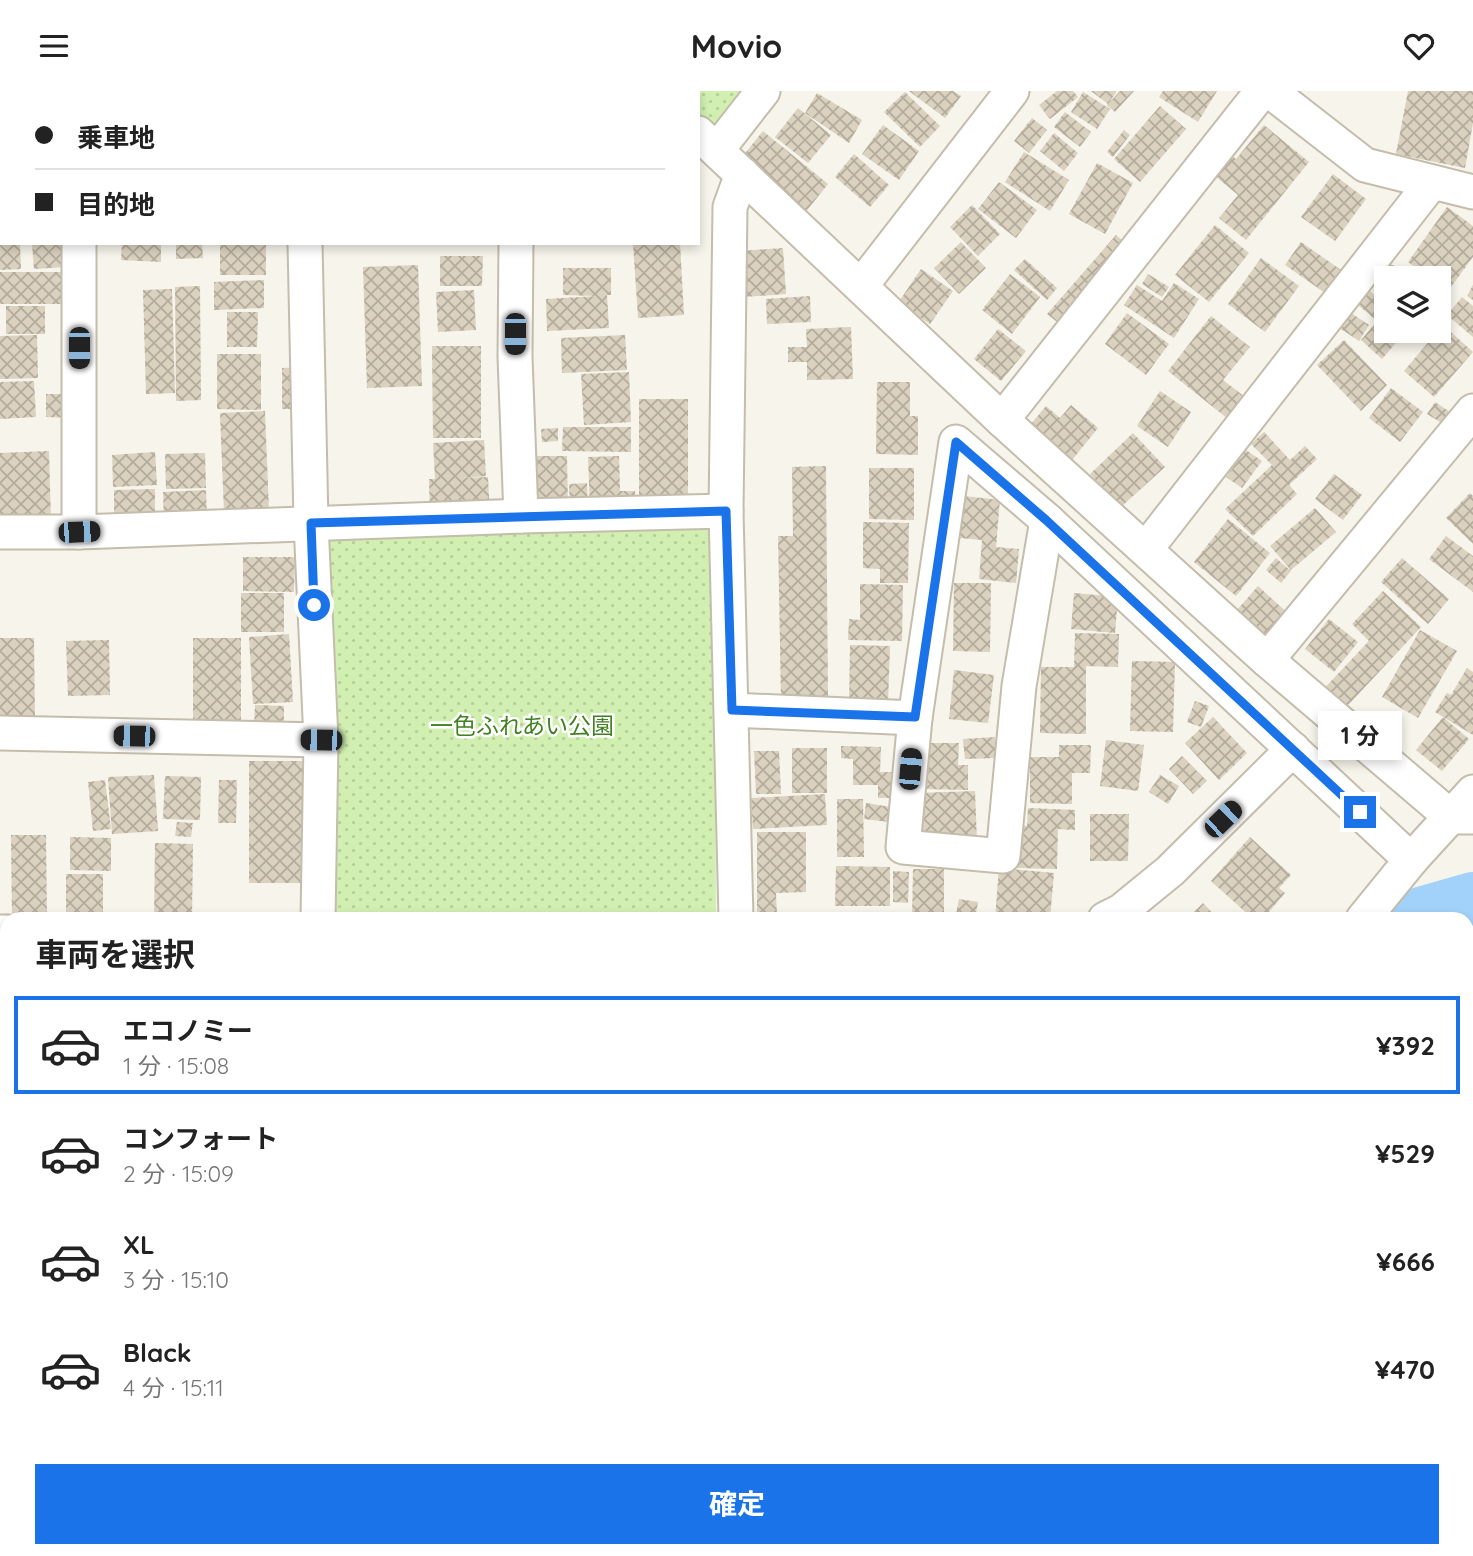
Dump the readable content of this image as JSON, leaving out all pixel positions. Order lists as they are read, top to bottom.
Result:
{
  "parks": ["一色ふれあい公園"],
  "page": {
    "header": "Movio",
    "banner": ["乗車地", "目的地"],
    "bubble": "1 分",
    "heading": "車両を選択",
    "list": [
      {
        "name": "エコノミー",
        "note": "1 分 · 15:08",
        "value": "¥392"
      },
      {
        "name": "コンフォート",
        "note": "2 分 · 15:09",
        "value": "¥529"
      },
      {
        "name": "XL",
        "note": "3 分 · 15:10",
        "value": "¥666"
      },
      {
        "name": "Black",
        "note": "4 分 · 15:11",
        "value": "¥470"
      }
    ],
    "buttons": "確定"
  }
}
